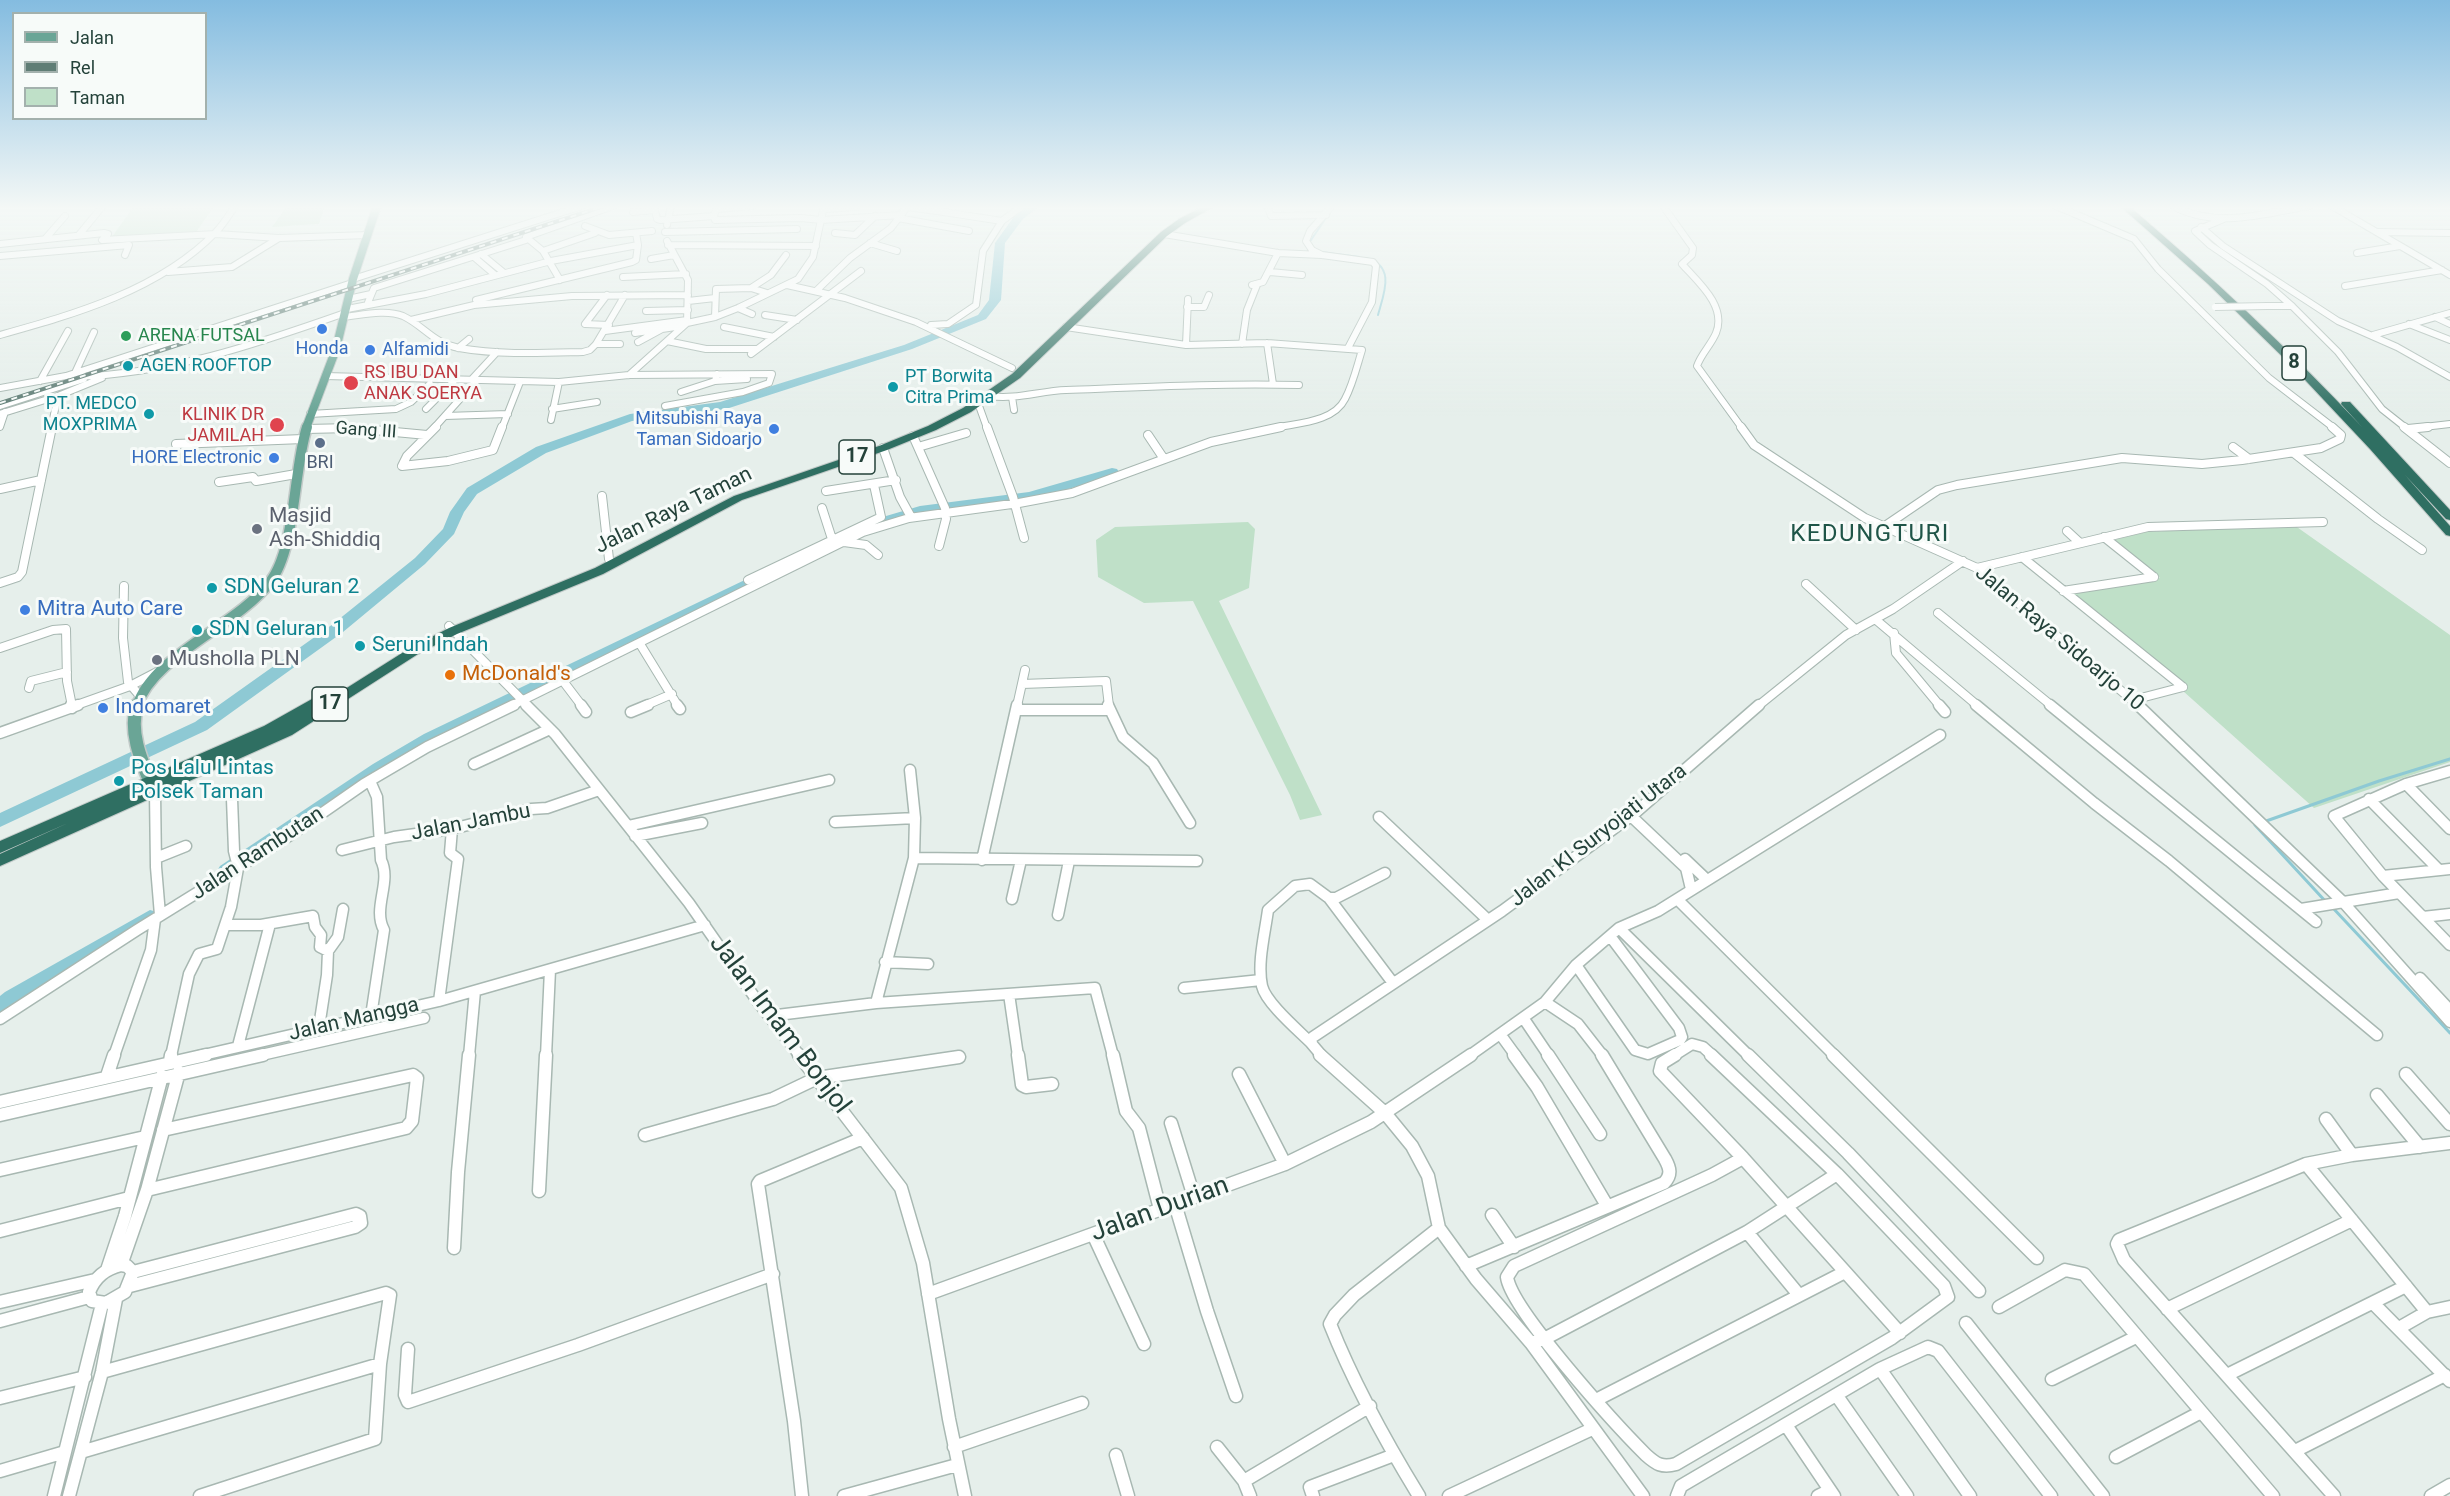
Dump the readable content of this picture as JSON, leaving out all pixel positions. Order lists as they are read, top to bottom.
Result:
{
  "streets": {
    "highway": ["8", "17", "Jalan Raya Taman"],
    "street": [
      "Gang III",
      "Jalan Raya Sidoarjo 10",
      "Jalan Jambu",
      "Jalan KI Suryojati Utara",
      "Jalan Rambutan",
      "Jalan Mangga",
      "Jalan Imam Bonjol",
      "Jalan Durian"
    ]
  },
  "crossings": [
    ["17", "Jalan Raya Taman"],
    ["Jalan Raya Taman", "Jalan Imam Bonjol"],
    ["Jalan Raya Sidoarjo 10", "Jalan KI Suryojati Utara"],
    ["Jalan Jambu", "Jalan Imam Bonjol"],
    ["Jalan Rambutan", "Jalan Imam Bonjol"],
    ["Jalan Mangga", "Jalan Imam Bonjol"],
    ["Jalan Imam Bonjol", "Jalan Durian"]
  ],
  "districts": ["KEDUNGTURI"],
  "places": [
    "Honda",
    "ARENA FUTSAL",
    "Alfamidi",
    "AGEN ROOFTOP",
    "RS IBU DAN ANAK SOERYA",
    "PT Borwita Citra Prima",
    "PT. MEDCO MOXPRIMA",
    "KLINIK DR JAMILAH",
    "Mitsubishi Raya Taman Sidoarjo",
    "BRI",
    "HORE Electronic",
    "Masjid Ash-Shiddiq",
    "SDN Geluran 2",
    "Mitra Auto Care",
    "SDN Geluran 1",
    "Seruni Indah",
    "Musholla PLN",
    "McDonald's",
    "Indomaret",
    "Pos Lalu Lintas Polsek Taman"
  ],
  "legend": ["Jalan", "Rel", "Taman"]
}
